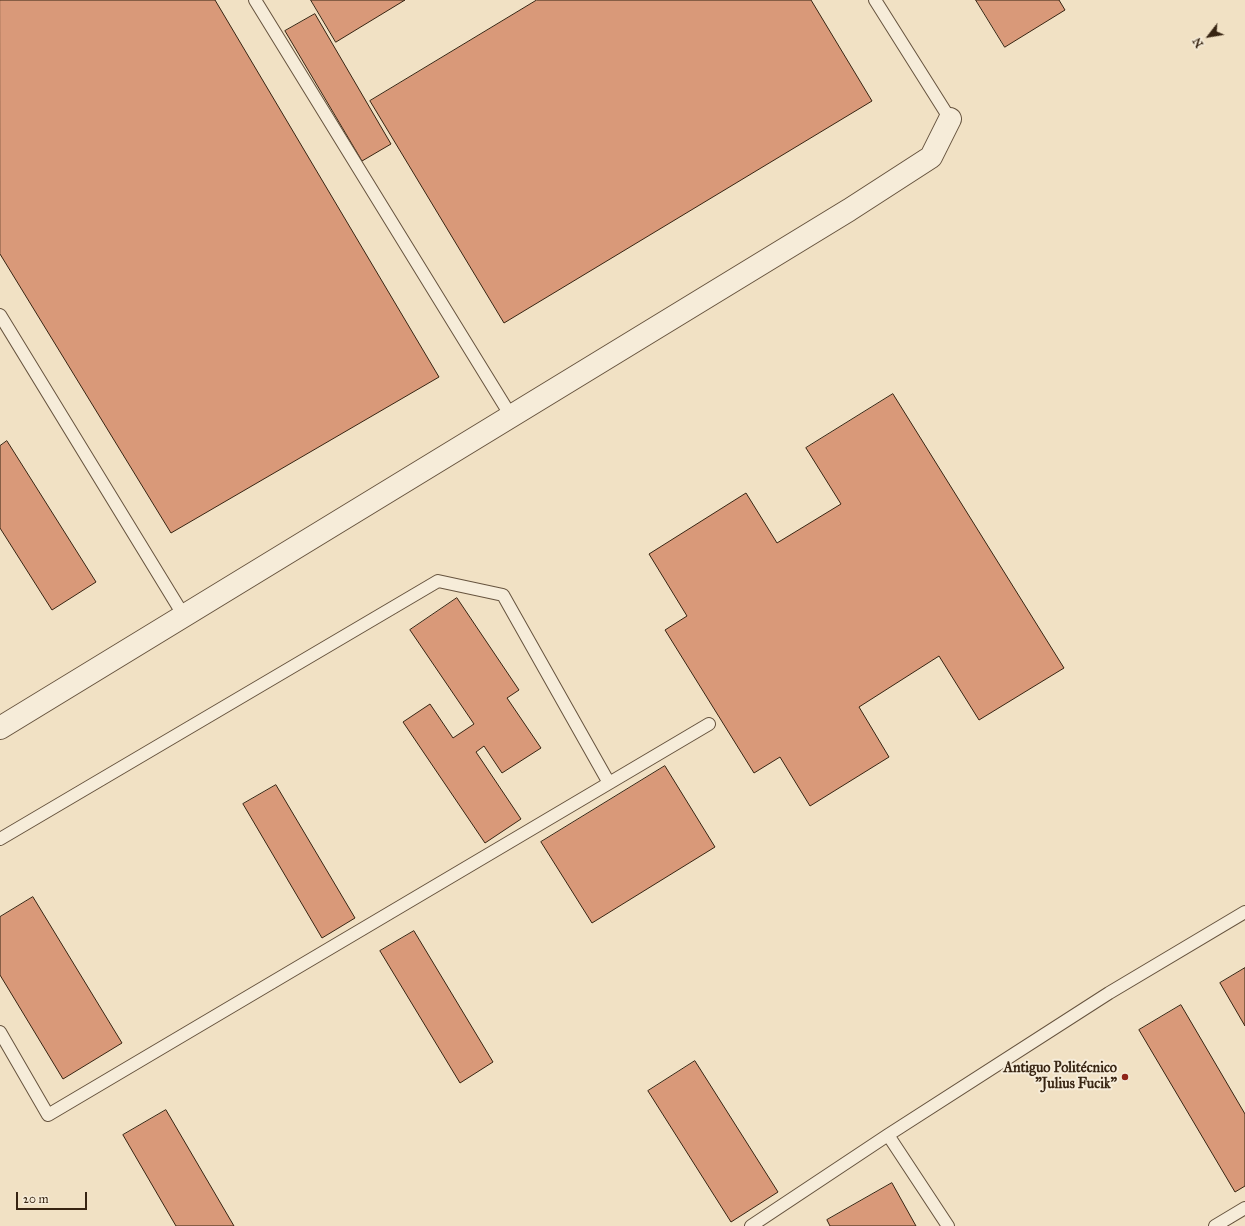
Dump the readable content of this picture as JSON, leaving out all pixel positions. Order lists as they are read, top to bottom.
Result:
{
  "places": ["Antiguo Politécnico \"Julius Fucik\""],
  "scale_bar": "20 m",
  "north": "bottom left"
}
